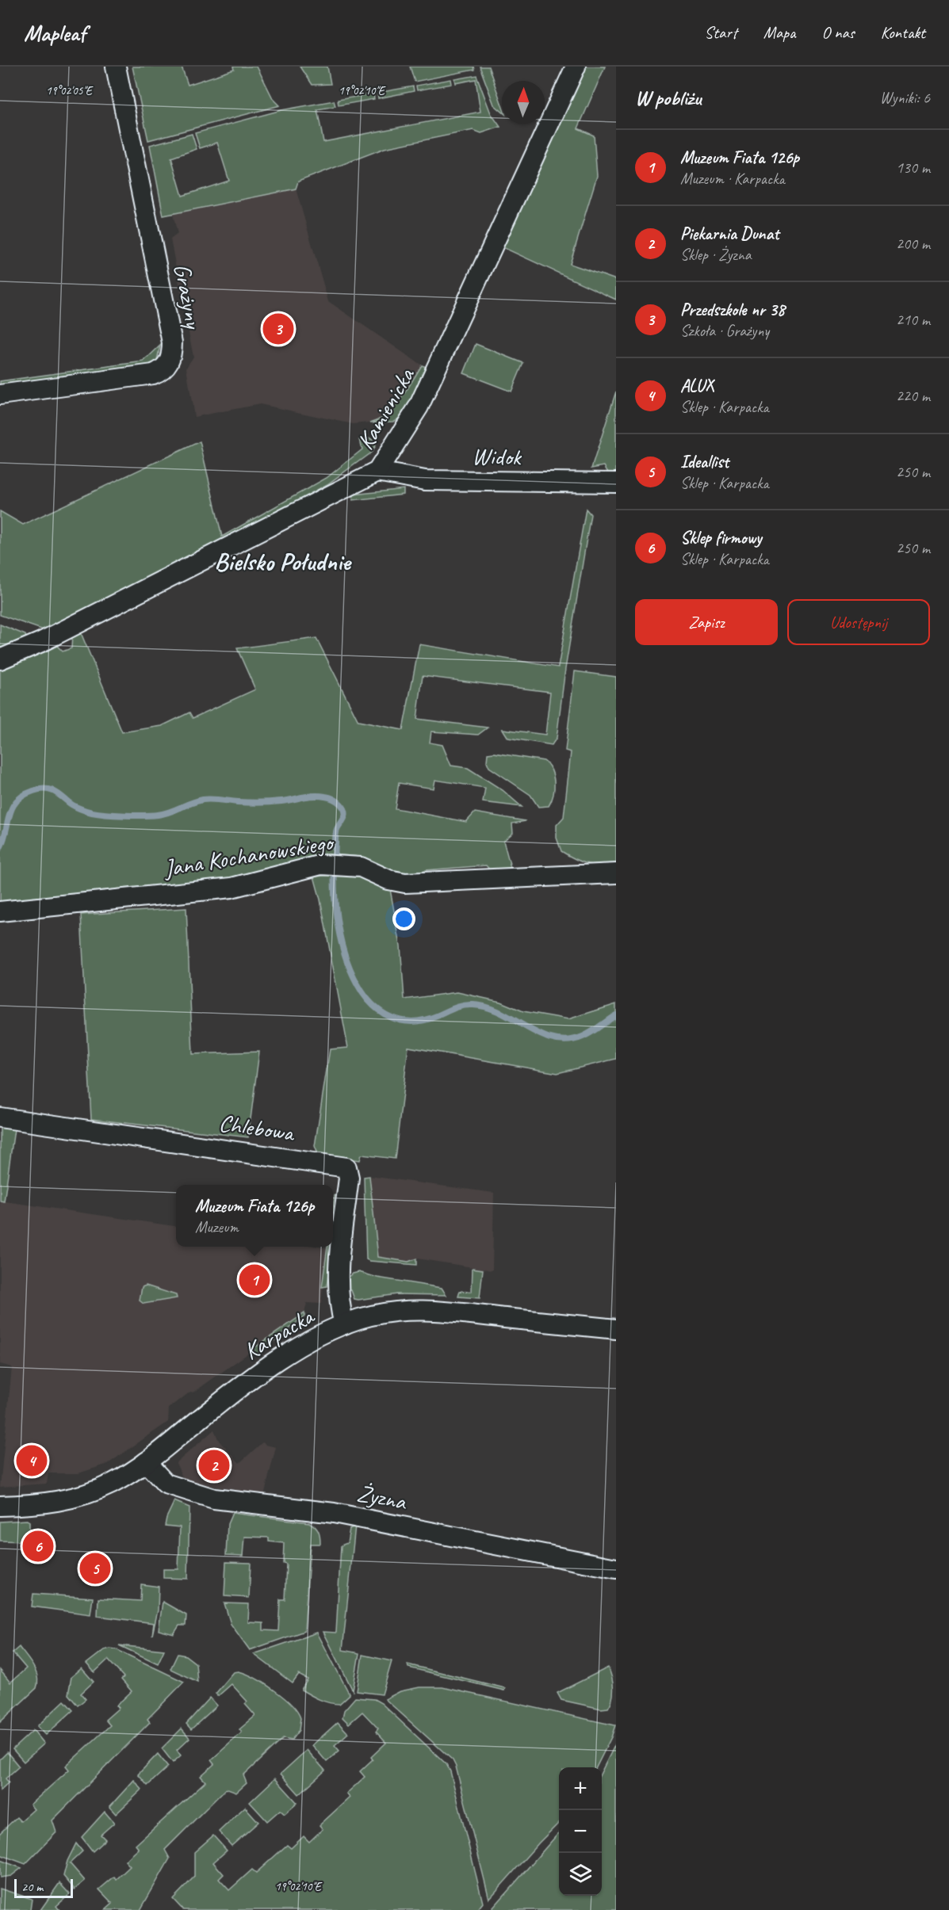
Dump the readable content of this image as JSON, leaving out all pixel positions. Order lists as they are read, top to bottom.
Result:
{
  "streets": {
    "street": [
      "Grażyny",
      "Kamienicka",
      "Widok",
      "Jana Kochanowskiego",
      "Chlebowa",
      "Karpacka",
      "Żyzna"
    ]
  },
  "crossings": [
    ["Kamienicka", "Widok"],
    ["Chlebowa", "Karpacka"],
    ["Karpacka", "Żyzna"]
  ],
  "districts": ["Bielsko Południe"],
  "scale_bar": "20 m",
  "north": "top",
  "page": {
    "header": "Mapleaf",
    "nav": [
      "Start",
      "Mapa",
      "O nas",
      "Kontakt"
    ],
    "heading": ["W pobliżu", "Wyniki: 6"],
    "list": [
      {
        "mark": "1",
        "name": "Muzeum Fiata 126p",
        "note": "Muzeum · Karpacka",
        "value": "130 m"
      },
      {
        "mark": "2",
        "name": "Piekarnia Dunat",
        "note": "Sklep · Żyzna",
        "value": "200 m"
      },
      {
        "mark": "3",
        "name": "Przedszkole nr 38",
        "note": "Szkoła · Grażyny",
        "value": "210 m"
      },
      {
        "mark": "4",
        "name": "ALUX",
        "note": "Sklep · Karpacka",
        "value": "220 m"
      },
      {
        "mark": "5",
        "name": "Ideallist",
        "note": "Sklep · Karpacka",
        "value": "250 m"
      },
      {
        "mark": "6",
        "name": "Sklep firmowy",
        "note": "Sklep · Karpacka",
        "value": "250 m"
      }
    ],
    "pins": [
      "3",
      "1",
      "4",
      "2",
      "6",
      "5"
    ],
    "buttons": ["Zapisz", "Udostępnij"],
    "popup": ["Muzeum Fiata 126p", "Muzeum"],
    "map_buttons": ["+", "−"],
    "scale": "20 m"
  },
  "coordinates": ["19°02'05\"E", "19°02'10\"E"]
}
